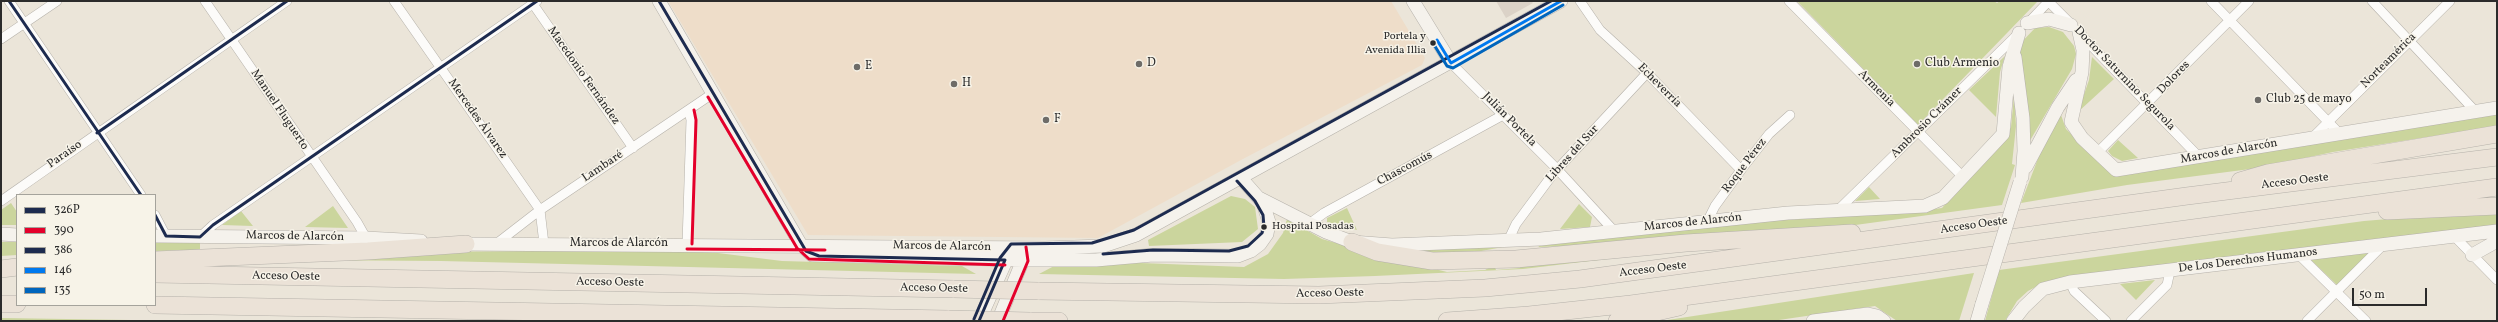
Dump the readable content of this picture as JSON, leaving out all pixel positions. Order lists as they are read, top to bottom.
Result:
{
  "streets": {
    "highway": ["Acceso Oeste"],
    "street": [
      "Norteamérica",
      "Macedonio Fernández",
      "Dolores",
      "Doctor Saturnino Segurola",
      "Echeverría",
      "Armenia",
      "Manuel Fluguerto",
      "Mercedes Álvarez",
      "Julián Portela",
      "Ambrosio Crámer",
      "Marcos de Alarcón",
      "Libres del Sur",
      "Paraíso",
      "Roque Pérez",
      "Lambaré",
      "Chascomús",
      "De Los Derechos Humanos"
    ]
  },
  "crossings": [
    ["Norteamérica", "Marcos de Alarcón"],
    ["Macedonio Fernández", "Lambaré"],
    ["Dolores", "Doctor Saturnino Segurola"],
    ["Dolores", "Marcos de Alarcón"],
    ["Doctor Saturnino Segurola", "Ambrosio Crámer"],
    ["Doctor Saturnino Segurola", "Marcos de Alarcón"],
    ["Echeverría", "Libres del Sur"],
    ["Echeverría", "Roque Pérez"],
    ["Armenia", "Ambrosio Crámer"],
    ["Armenia", "Marcos de Alarcón"],
    ["Manuel Fluguerto", "Marcos de Alarcón"],
    ["Manuel Fluguerto", "Paraíso"],
    ["Mercedes Álvarez", "Marcos de Alarcón"],
    ["Mercedes Álvarez", "Lambaré"],
    ["Julián Portela", "Marcos de Alarcón"],
    ["Julián Portela", "Libres del Sur"],
    ["Julián Portela", "Chascomús"],
    ["Ambrosio Crámer", "Marcos de Alarcón"],
    ["Marcos de Alarcón", "Libres del Sur"],
    ["Marcos de Alarcón", "Roque Pérez"],
    ["Marcos de Alarcón", "Lambaré"],
    ["Marcos de Alarcón", "Chascomús"]
  ],
  "places": [
    "Portela y Avenida Illia",
    "D",
    "Club Armenio",
    "E",
    "H",
    "Club 25 de mayo",
    "F",
    "Hospital Posadas"
  ],
  "lines": [
    "transit line 326P",
    "transit line 386",
    "transit line 146",
    "transit line 135",
    "transit line 390"
  ],
  "legend": [
    "326P",
    "390",
    "386",
    "146",
    "135"
  ],
  "scale_bar": "50 m"
}
